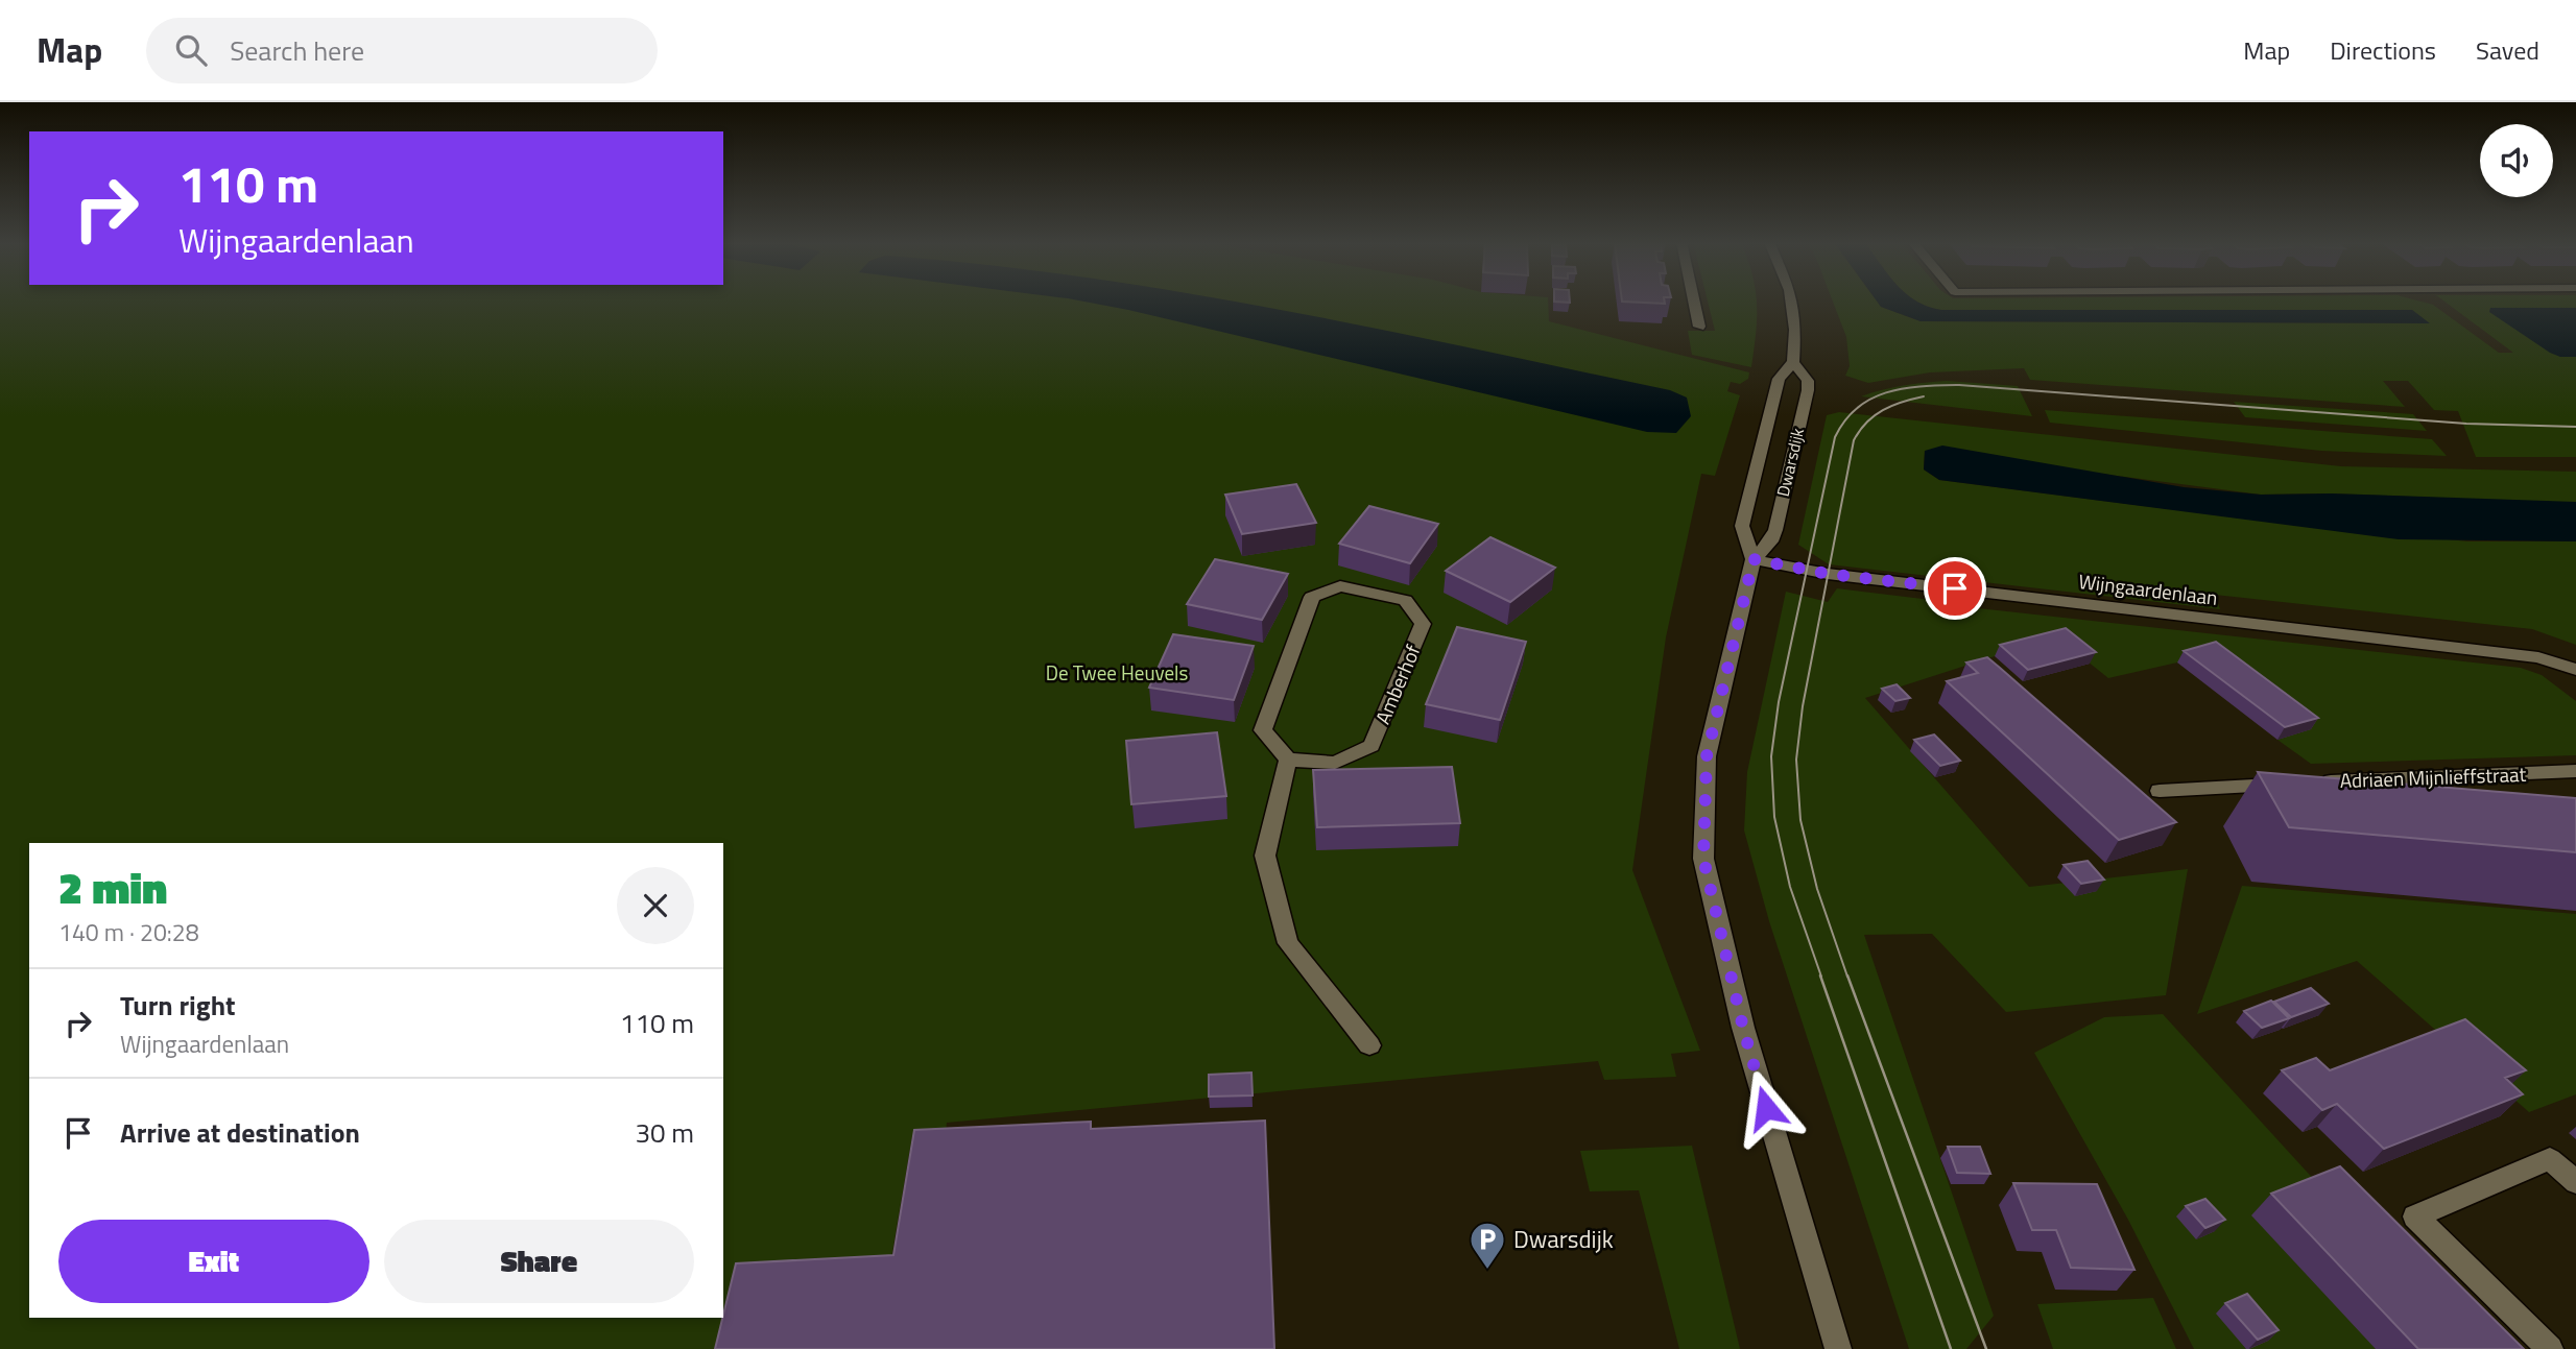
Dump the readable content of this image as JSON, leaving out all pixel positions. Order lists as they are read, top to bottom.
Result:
{
  "streets": {
    "street": [
      "Dwarsdijk",
      "Wijngaardenlaan",
      "Amberhof",
      "Adriaen Mijnlieffstraat"
    ]
  },
  "crossings": [
    ["Dwarsdijk", "Wijngaardenlaan"]
  ],
  "parks": ["De Twee Heuvels"],
  "places": {
    "parking": ["Dwarsdijk"]
  },
  "page": {
    "header": "Map",
    "search": "Search here",
    "nav": ["Map", "Directions", "Saved"],
    "turn": ["110 m", "Wijngaardenlaan"],
    "heading": ["2 min", "140 m · 20:28"],
    "list": [
      {
        "name": "Turn right",
        "note": "Wijngaardenlaan",
        "value": "110 m"
      },
      {
        "name": "Arrive at destination",
        "value": "30 m"
      }
    ],
    "buttons": ["Exit", "Share"]
  }
}
